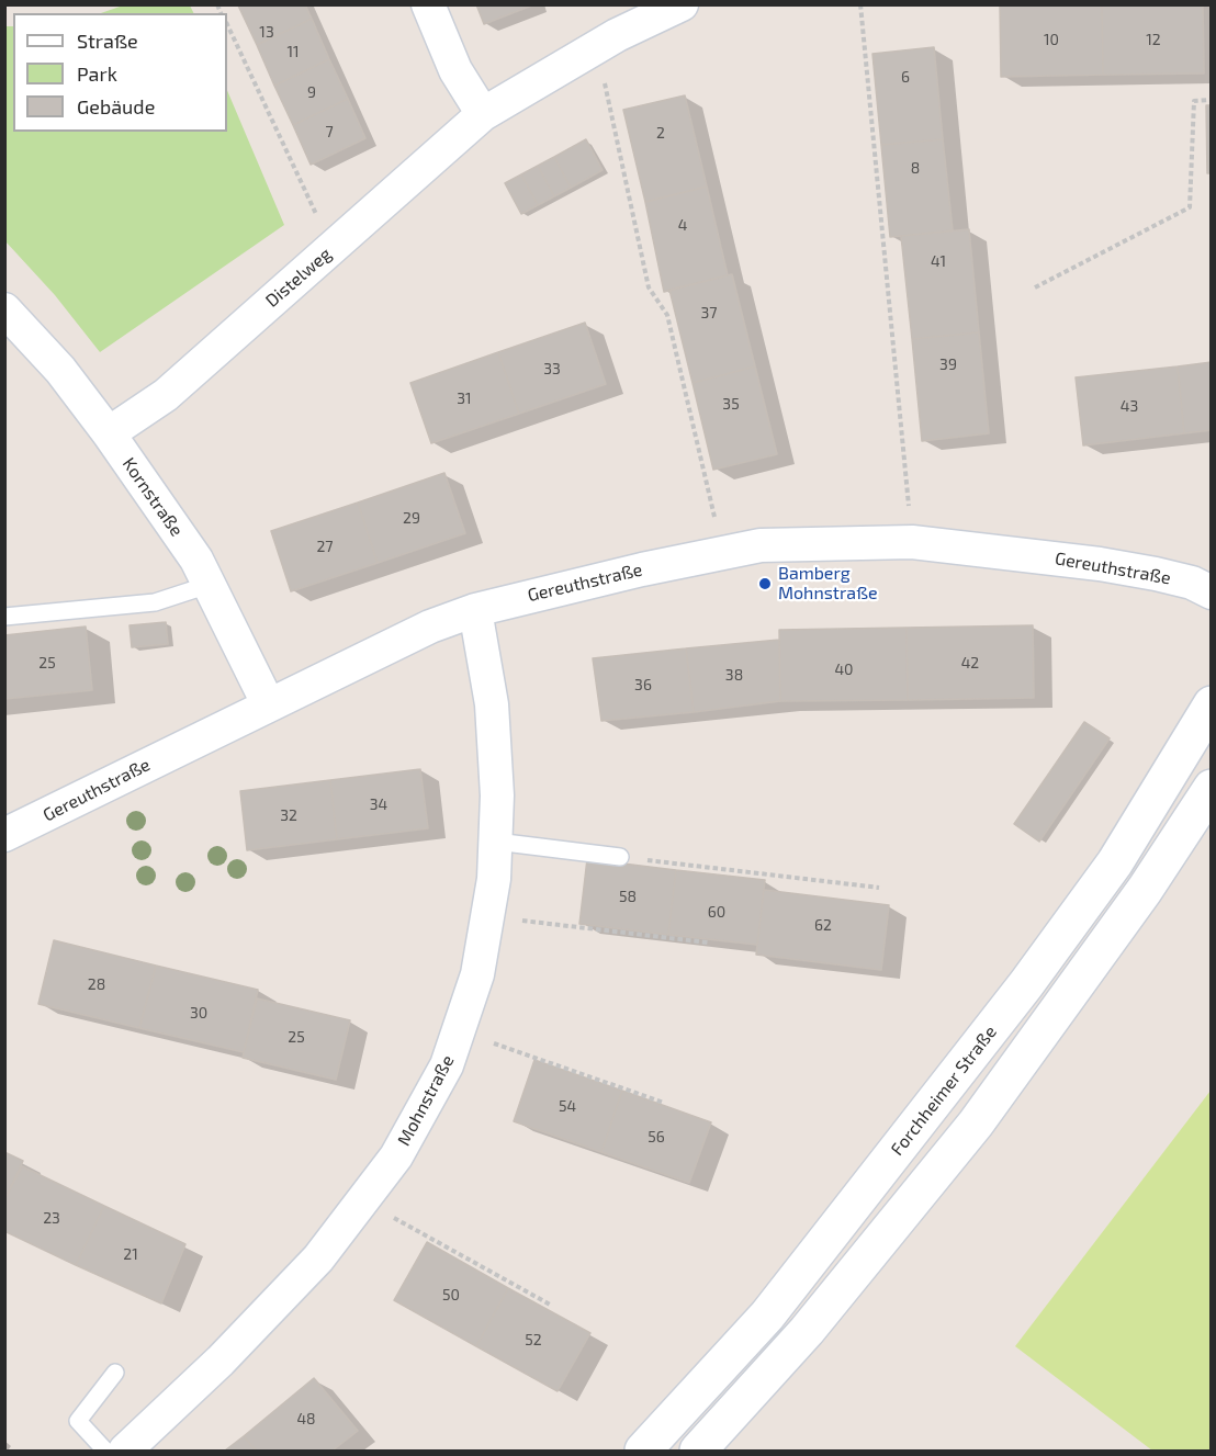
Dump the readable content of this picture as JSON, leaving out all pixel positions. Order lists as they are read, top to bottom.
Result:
{
  "streets": {
    "street": [
      "Distelweg",
      "Kornstraße",
      "Gereuthstraße",
      "Forchheimer Straße",
      "Mohnstraße"
    ]
  },
  "crossings": [
    ["Distelweg", "Kornstraße"],
    ["Kornstraße", "Gereuthstraße"],
    ["Gereuthstraße", "Mohnstraße"]
  ],
  "places": ["Bamberg Mohnstraße"],
  "house_numbers": [
    "13",
    "10",
    "12",
    "11",
    "6",
    "9",
    "7",
    "2",
    "8",
    "4",
    "41",
    "37",
    "39",
    "33",
    "31",
    "35",
    "43",
    "29",
    "27",
    "25",
    "42",
    "40",
    "38",
    "36",
    "34",
    "32",
    "58",
    "60",
    "62",
    "28",
    "30",
    "25",
    "54",
    "56",
    "23",
    "21",
    "50",
    "52",
    "48"
  ],
  "legend": ["Straße", "Park", "Gebäude"]
}
